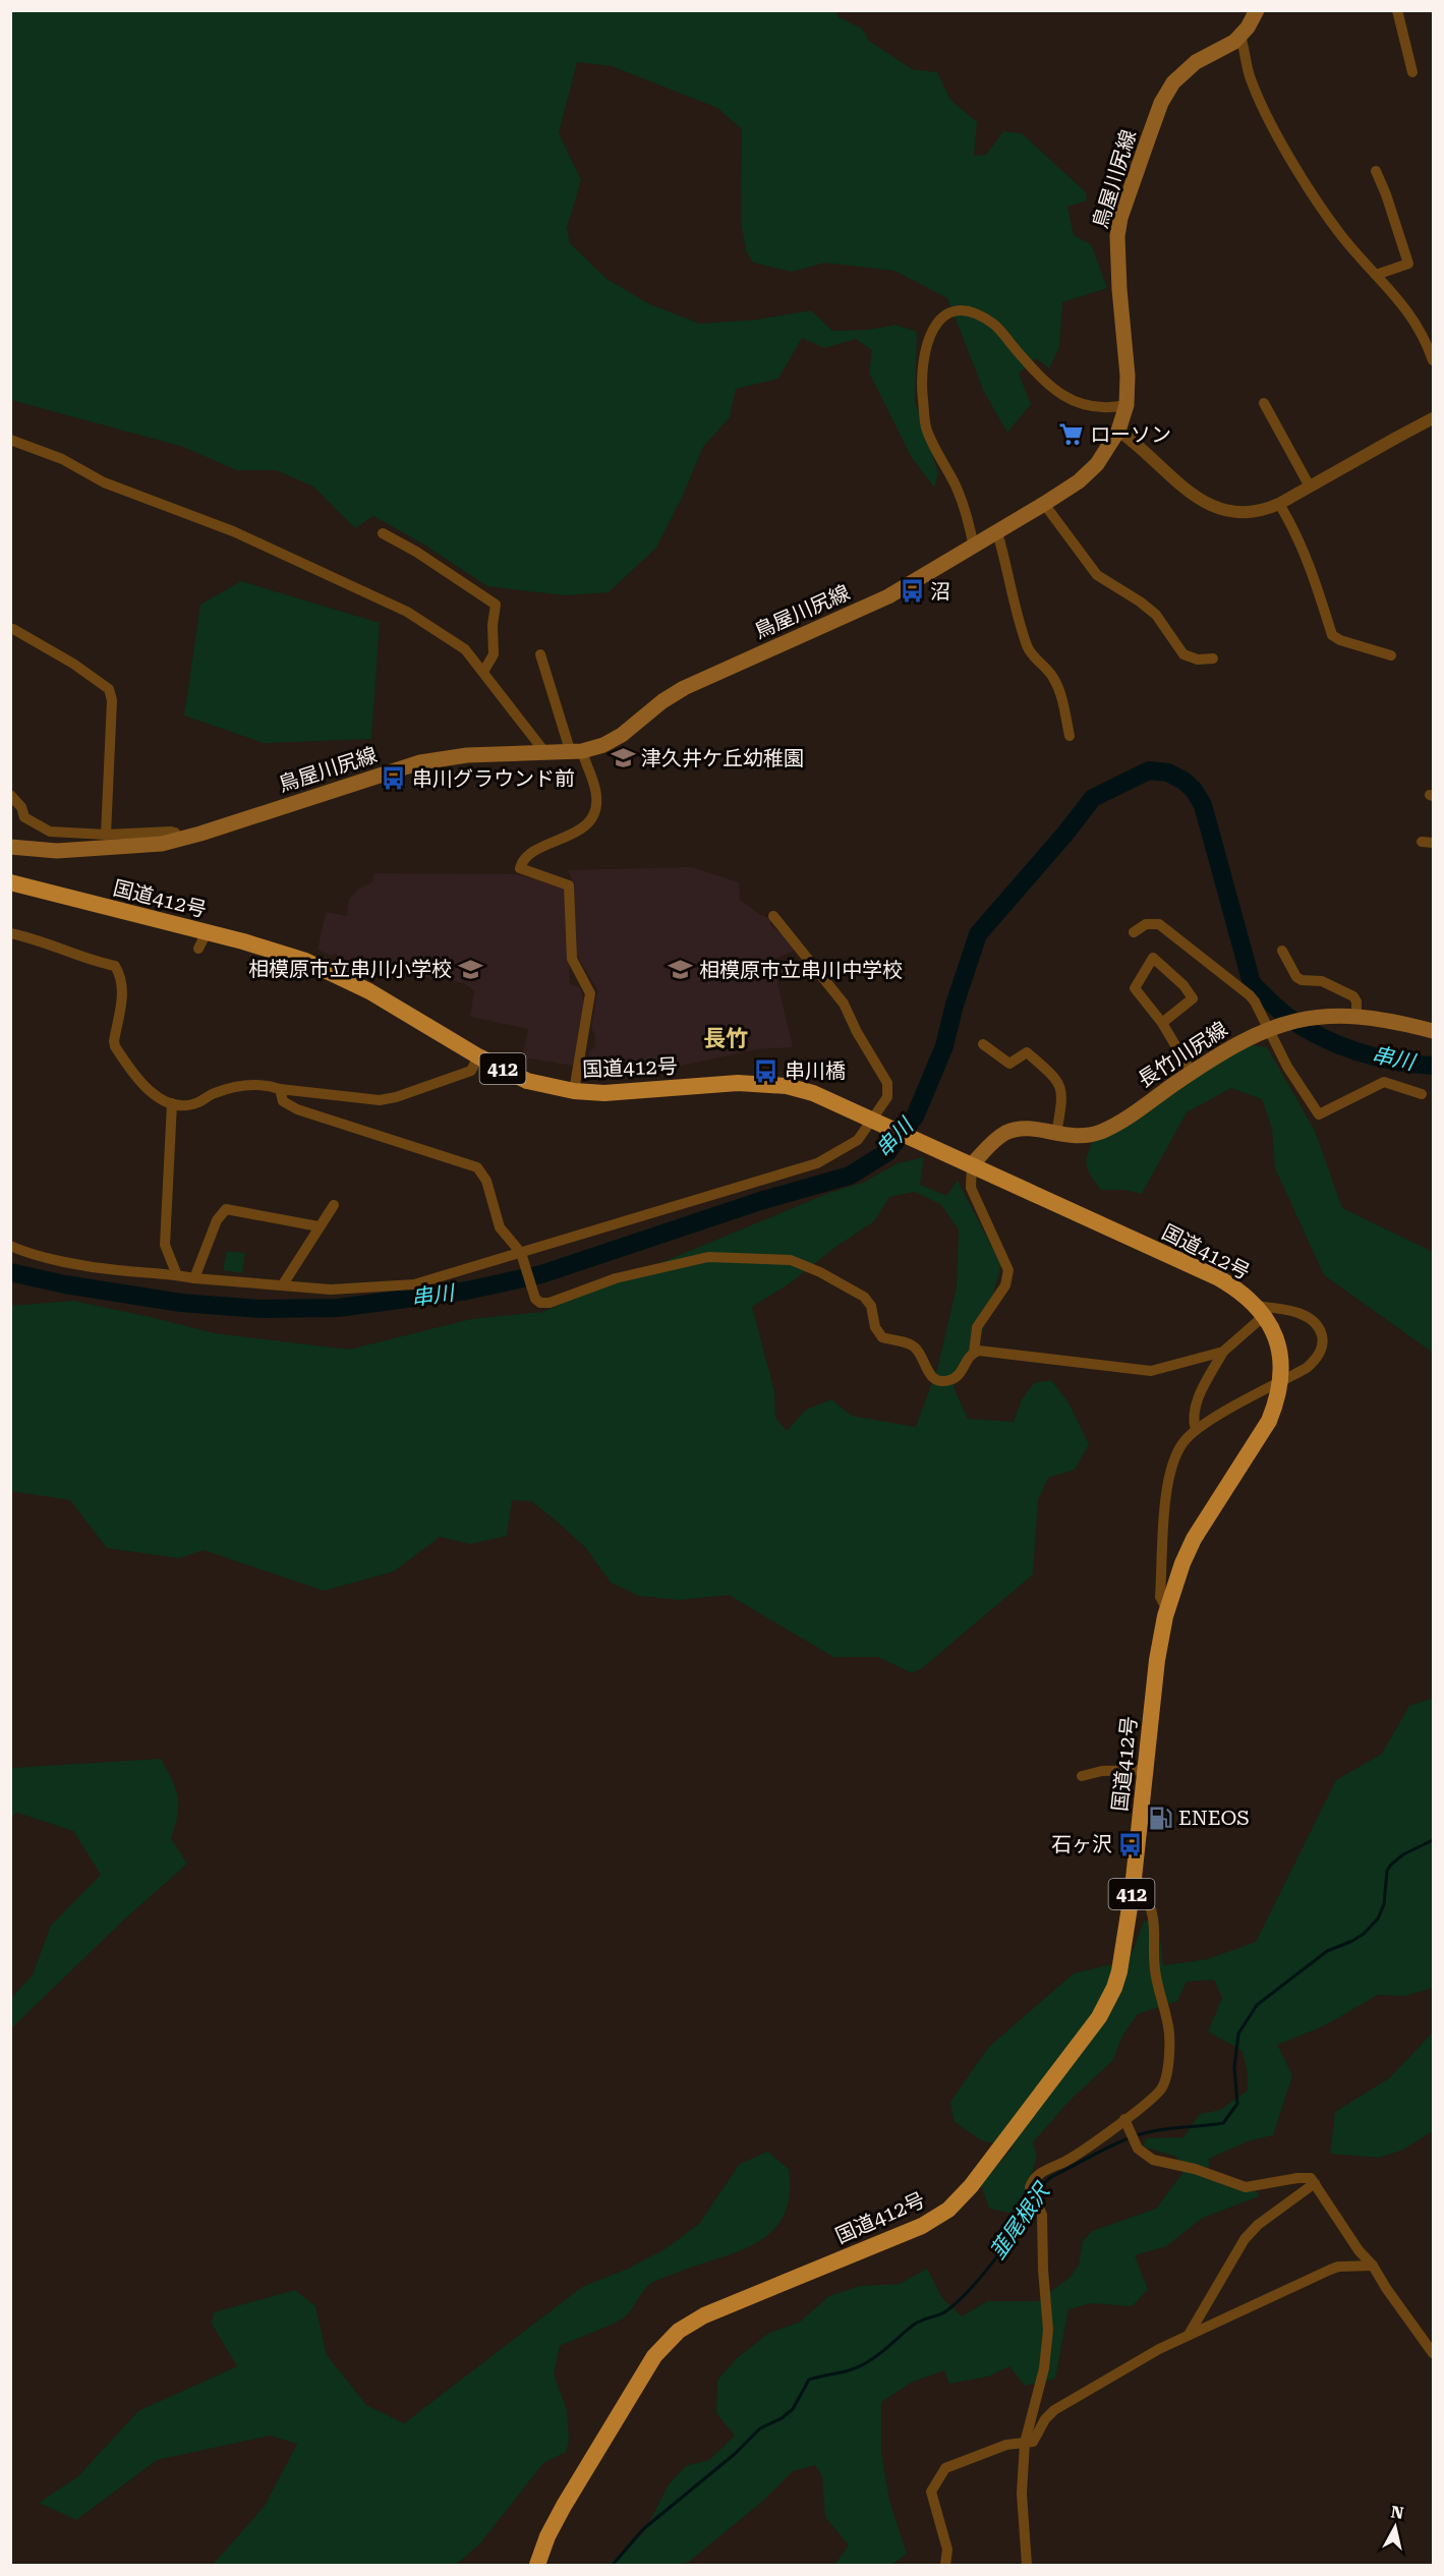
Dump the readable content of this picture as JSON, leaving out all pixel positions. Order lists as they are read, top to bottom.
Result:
{
  "streets": {
    "highway": ["国道412号", "412"],
    "main road": ["鳥屋川尻線", "長竹川尻線"]
  },
  "crossings": [
    ["国道412号", "長竹川尻線"]
  ],
  "districts": ["長竹"],
  "water": ["串川", "韮尾根沢"],
  "places": {
    "supermarket": ["ローソン"],
    "bus stop": [
      "沼",
      "串川グラウンド前",
      "串川橋",
      "石ヶ沢"
    ],
    "school or university": ["津久井ケ丘幼稚園", "相模原市立串川小学校", "相模原市立串川中学校"],
    "fuel station": ["ENEOS"]
  },
  "north": "top"
}
